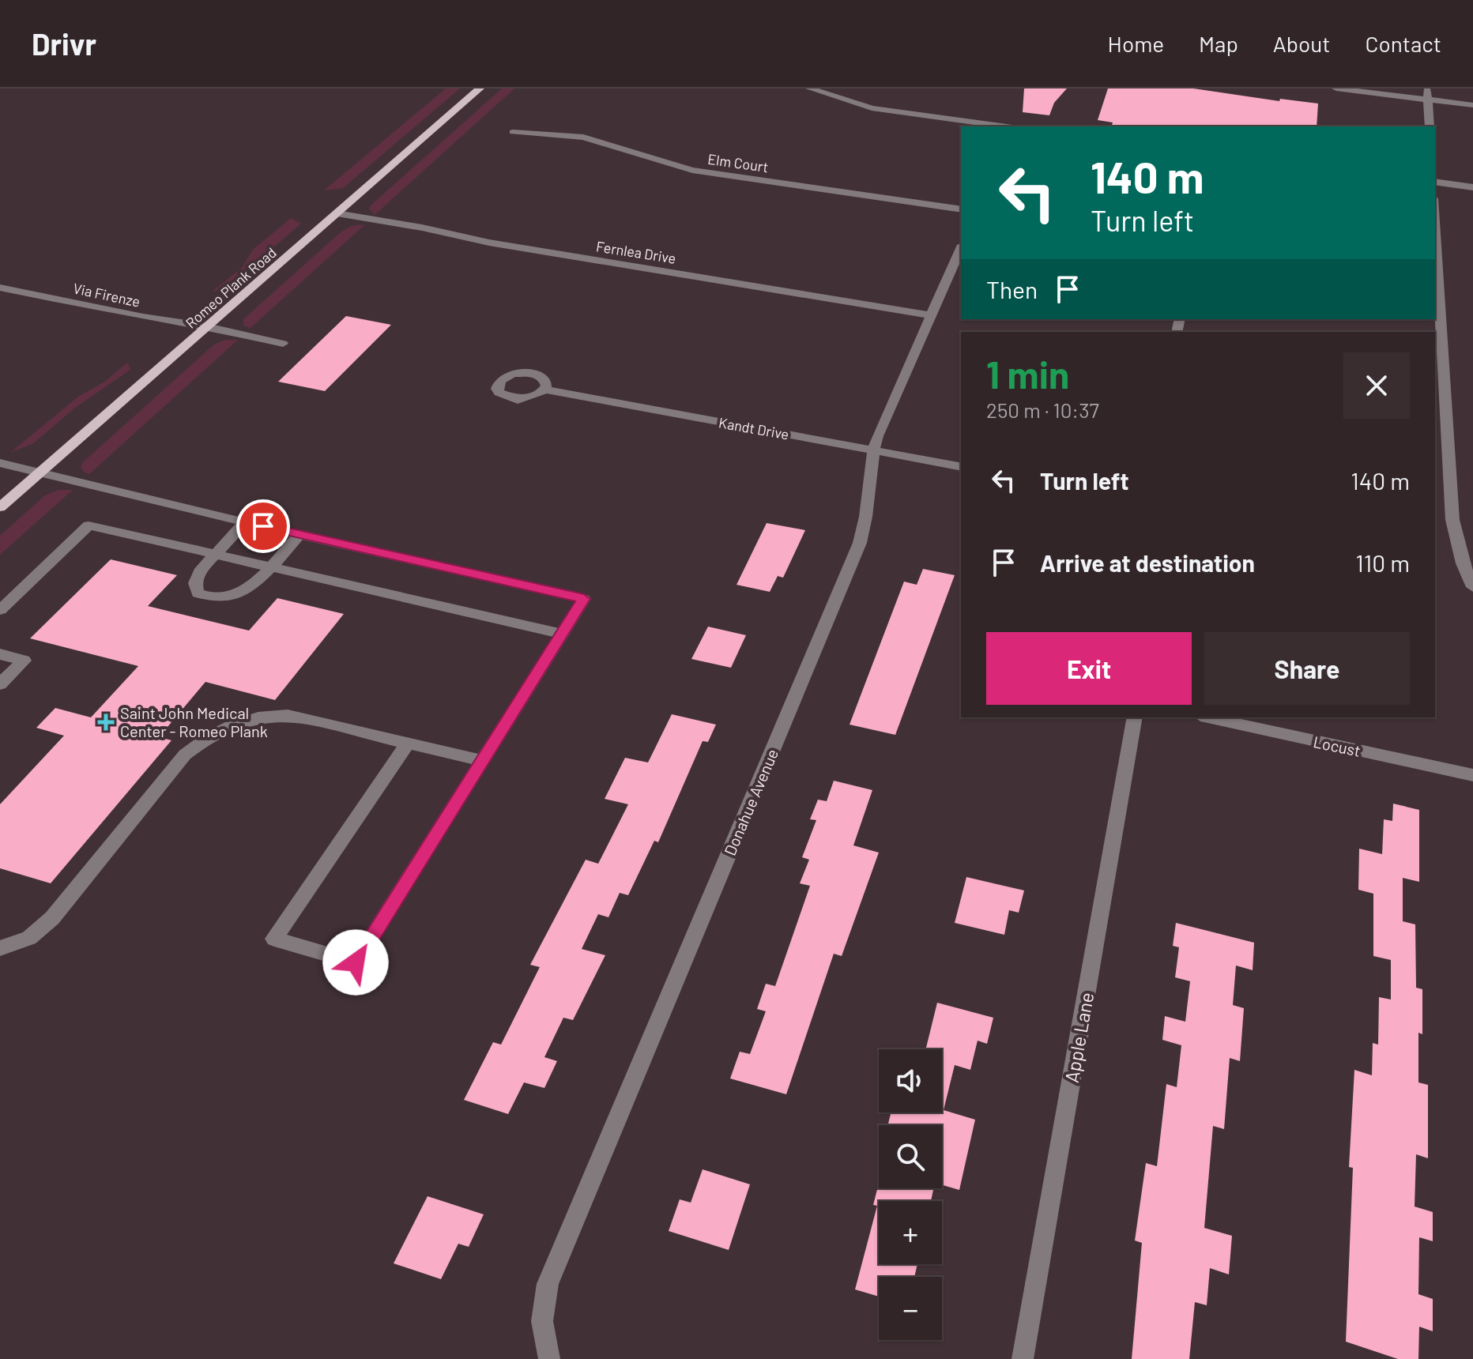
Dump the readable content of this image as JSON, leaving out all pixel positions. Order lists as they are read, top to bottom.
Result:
{
  "streets": {
    "main road": ["Romeo Plank Road"],
    "street": [
      "Elm Court",
      "Fernlea Drive",
      "Via Firenze",
      "Kandt Drive",
      "Locust",
      "Donahue Avenue",
      "Apple Lane"
    ]
  },
  "crossings": [
    ["Fernlea Drive", "Romeo Plank Road"],
    ["Fernlea Drive", "Donahue Avenue"],
    ["Romeo Plank Road", "Via Firenze"],
    ["Kandt Drive", "Donahue Avenue"]
  ],
  "places": {
    "health": ["Saint John Medical Center - Romeo Plank"]
  },
  "page": {
    "header": "Drivr",
    "nav": [
      "Home",
      "Map",
      "About",
      "Contact"
    ],
    "turn": ["140 m", "Turn left"],
    "then": "Then",
    "heading": ["1 min", "250 m · 10:37"],
    "list": [
      {
        "name": "Turn left",
        "value": "140 m"
      },
      {
        "name": "Arrive at destination",
        "value": "110 m"
      }
    ],
    "buttons": ["Exit", "Share"],
    "map_buttons": ["+", "−"]
  }
}
